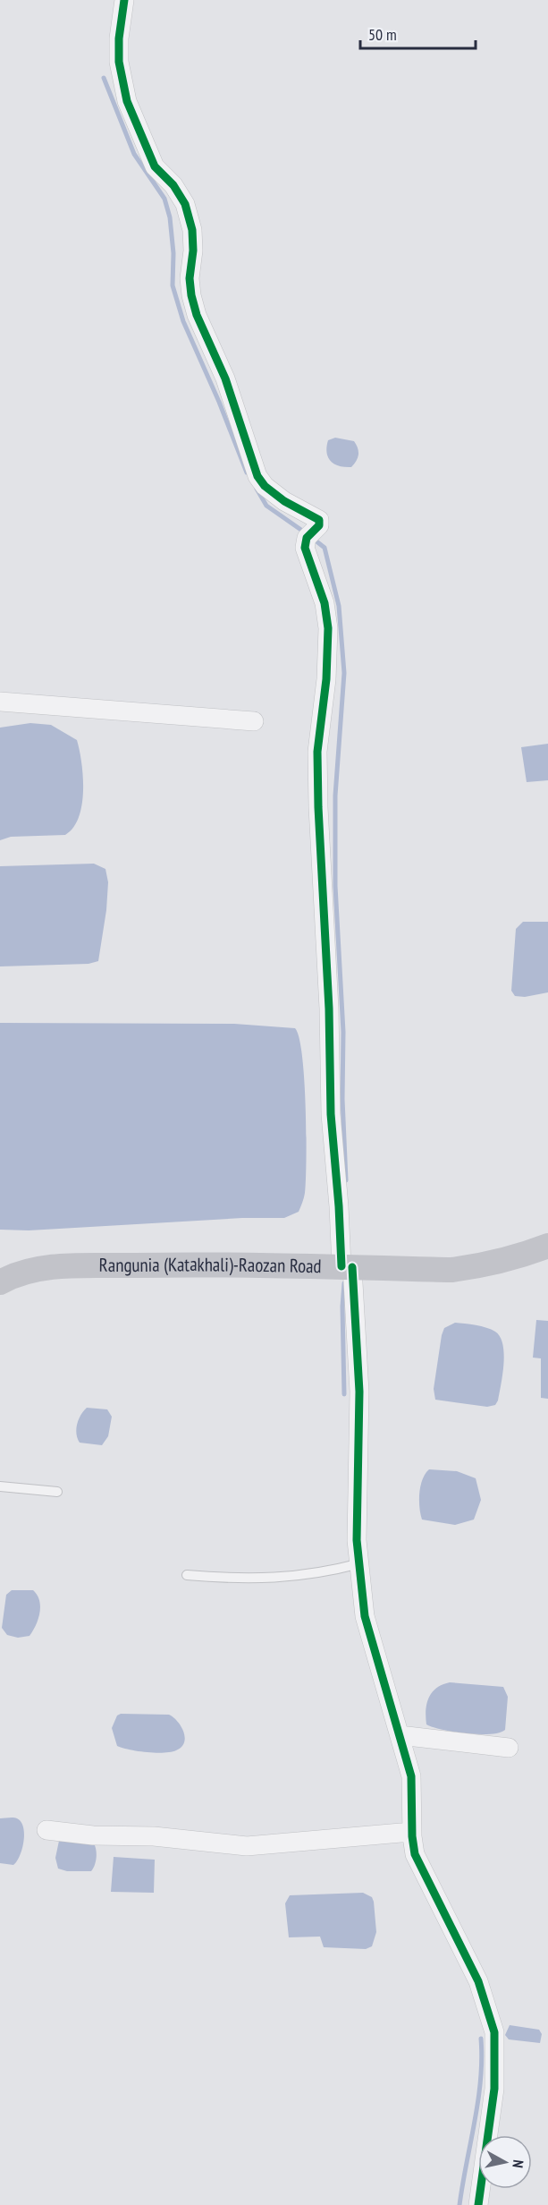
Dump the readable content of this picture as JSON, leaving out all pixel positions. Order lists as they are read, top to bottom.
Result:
{
  "streets": {
    "main road": ["Rangunia (Katakhali)-Raozan Road"]
  },
  "scale_bar": "50 m",
  "north": "right"
}
